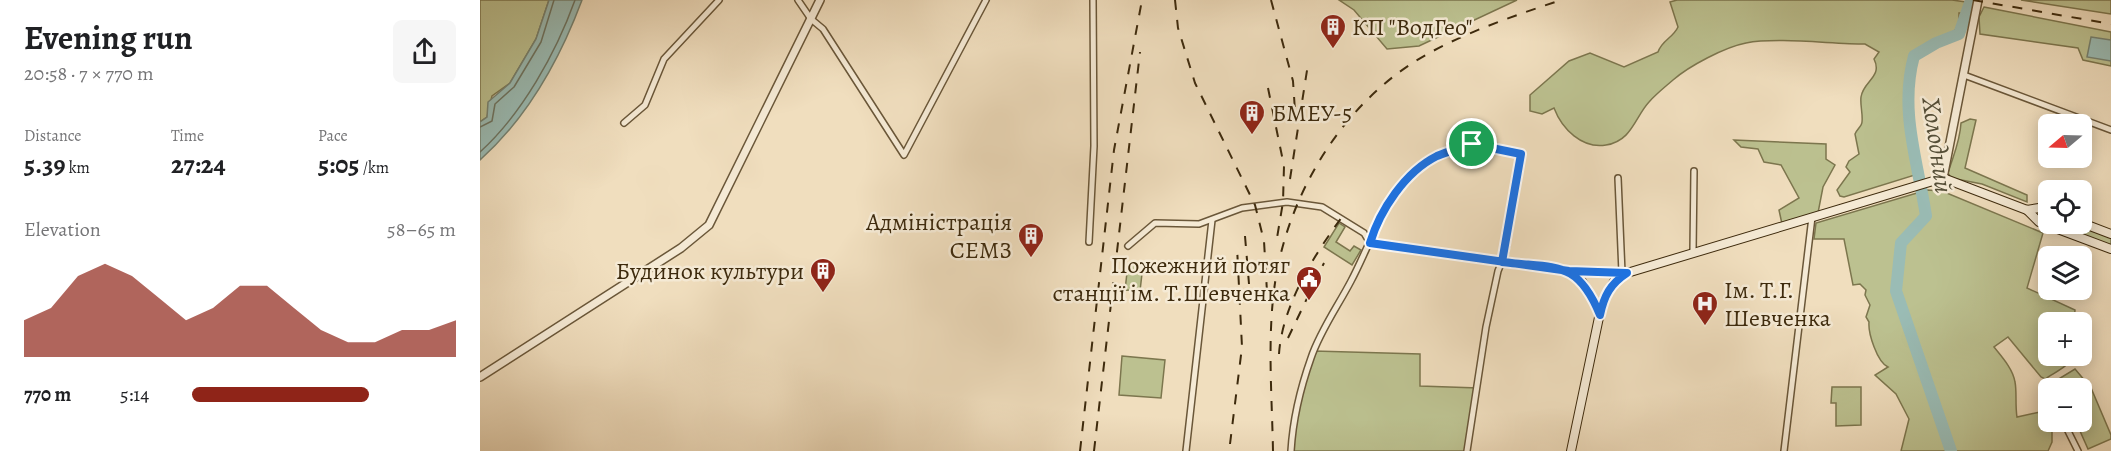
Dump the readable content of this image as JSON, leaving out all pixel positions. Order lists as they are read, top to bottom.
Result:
{
  "water": ["Холодний"],
  "places": {
    "building": [
      "КП \"ВодГео\"",
      "БМЕУ-5",
      "Адміністрація СЕМЗ",
      "Будинок культури"
    ],
    "public building": ["Пожежний потяг станції ім. Т.Шевченка"],
    "hospital": ["Ім. Т.Г. Шевченка"]
  },
  "north": "left",
  "page": {
    "heading": ["Evening run", "20:58 · 7 × 770 m"],
    "stats": [
      ["Distance", "5.39 km"],
      ["Time", "27:24"],
      ["Pace", "5:05 /km"]
    ],
    "map_buttons": ["+", "−"],
    "chart": ["Elevation", "58–65 m"],
    "list": [
      {
        "name": "770 m",
        "note": "5:14"
      }
    ]
  }
}
